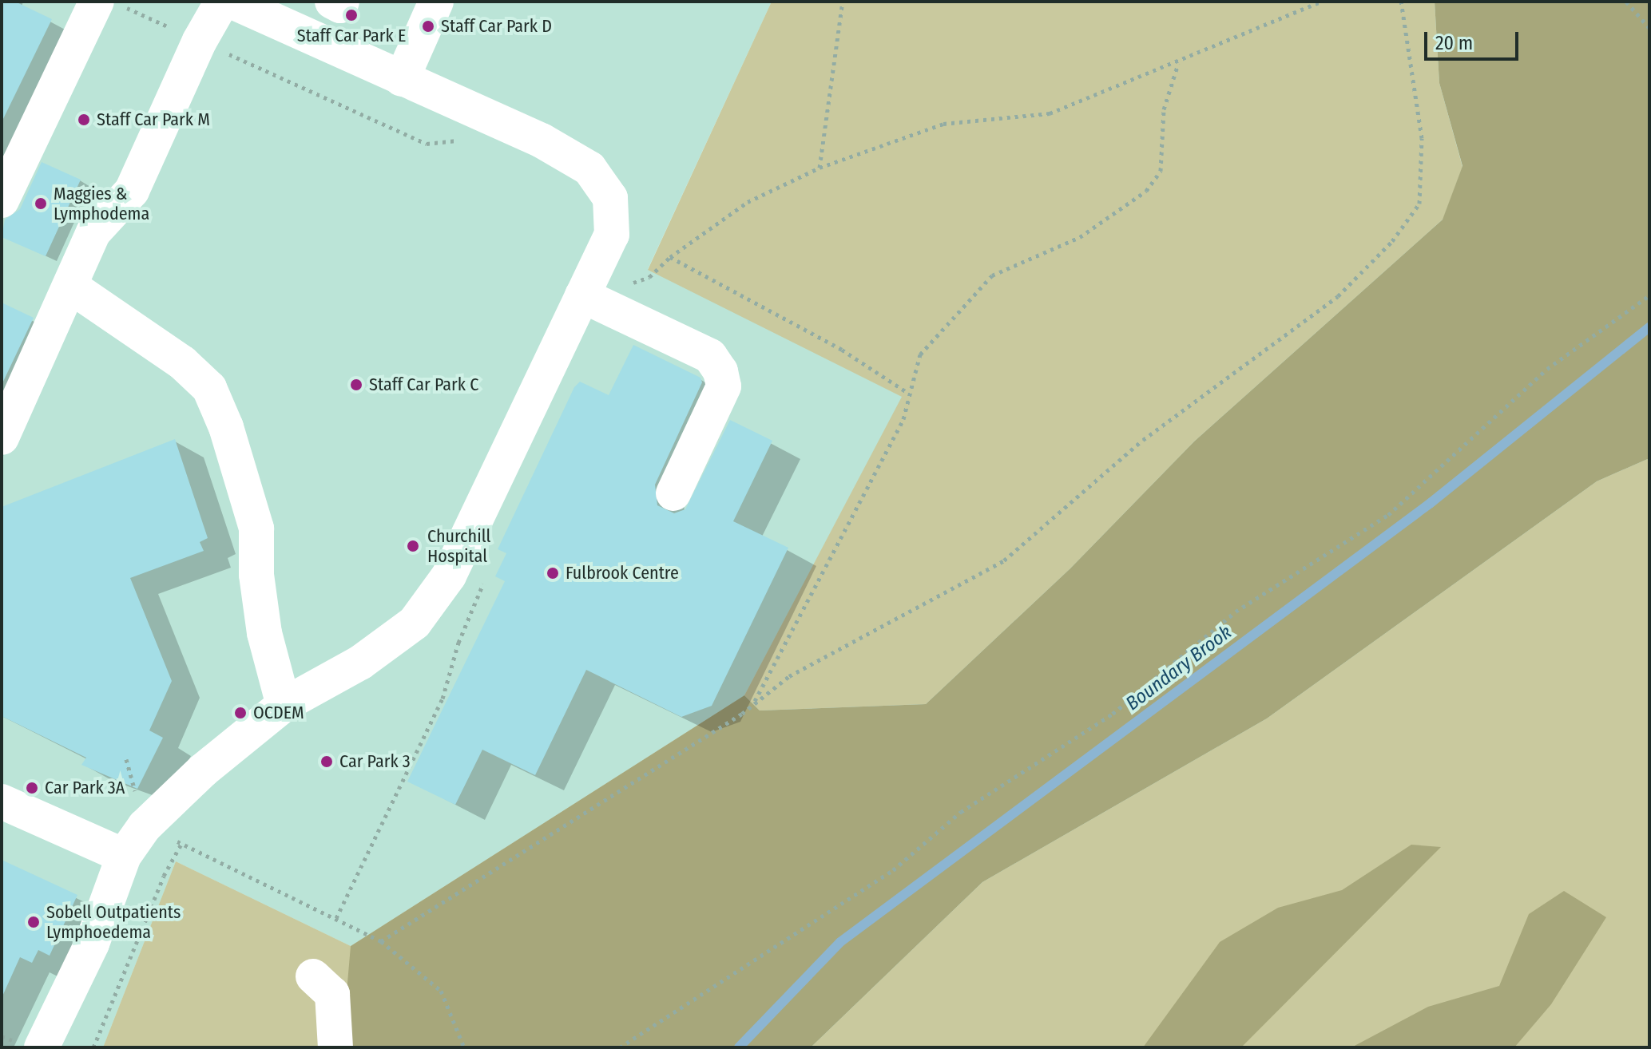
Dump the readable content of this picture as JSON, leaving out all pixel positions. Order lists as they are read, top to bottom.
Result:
{
  "water": ["Boundary Brook"],
  "places": [
    "Staff Car Park E",
    "Staff Car Park D",
    "Staff Car Park M",
    "Maggies & Lymphodema",
    "Staff Car Park C",
    "Churchill Hospital",
    "Fulbrook Centre",
    "OCDEM",
    "Car Park 3",
    "Car Park 3A",
    "Sobell Outpatients Lymphoedema"
  ],
  "scale_bar": "20 m"
}
